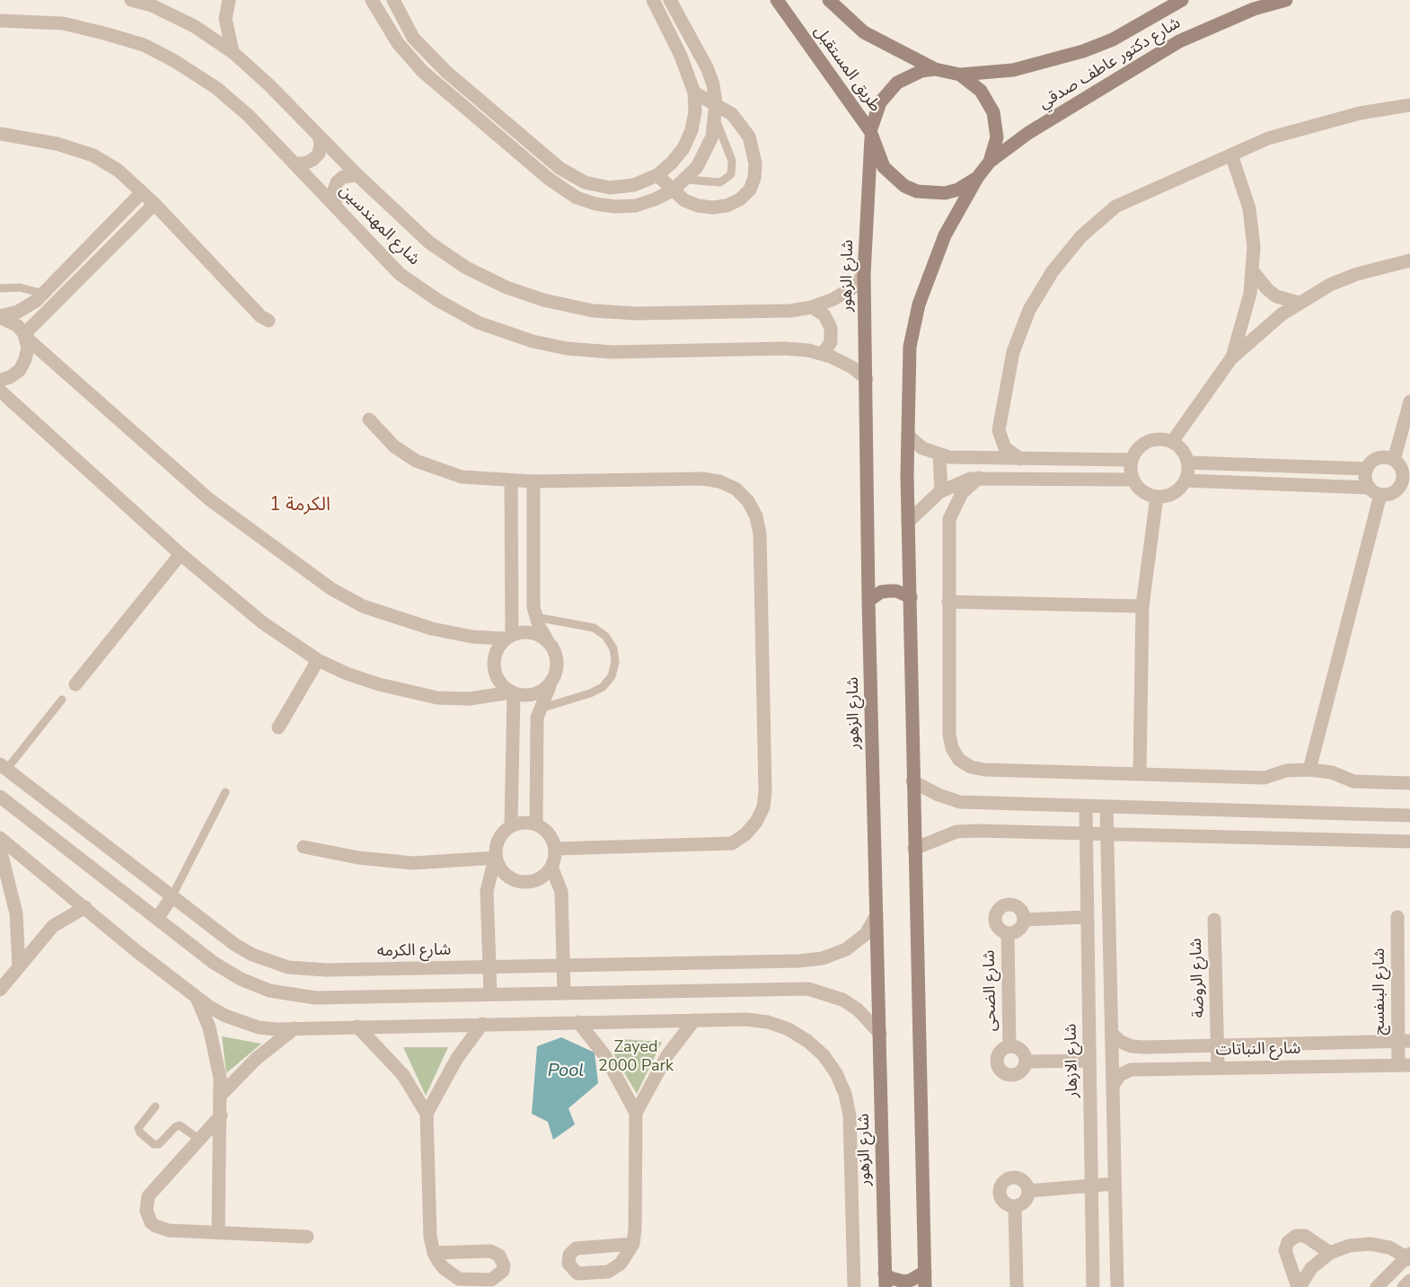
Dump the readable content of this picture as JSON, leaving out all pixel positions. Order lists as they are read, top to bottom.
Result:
{
  "streets": {
    "main road": ["شارع دكتور عاطف صدقي", "طريق المستقبل", "شارع الزهور"],
    "street": [
      "شارع المهندسين",
      "شارع الكرمه",
      "شارع الروضة",
      "شارع الضحى",
      "شارع البنفسج",
      "شارع النباتات",
      "شارع الازهار"
    ]
  },
  "crossings": [
    ["شارع دكتور عاطف صدقي", "طريق المستقبل"],
    ["شارع دكتور عاطف صدقي", "شارع الزهور"],
    ["طريق المستقبل", "شارع الزهور"],
    ["شارع المهندسين", "شارع الزهور"],
    ["شارع الزهور", "شارع الكرمه"],
    ["شارع الروضة", "شارع النباتات"],
    ["شارع البنفسج", "شارع النباتات"]
  ],
  "districts": ["الكرمة 1"],
  "water": ["Pool"],
  "parks": ["Zayed 2000 Park"]
}
